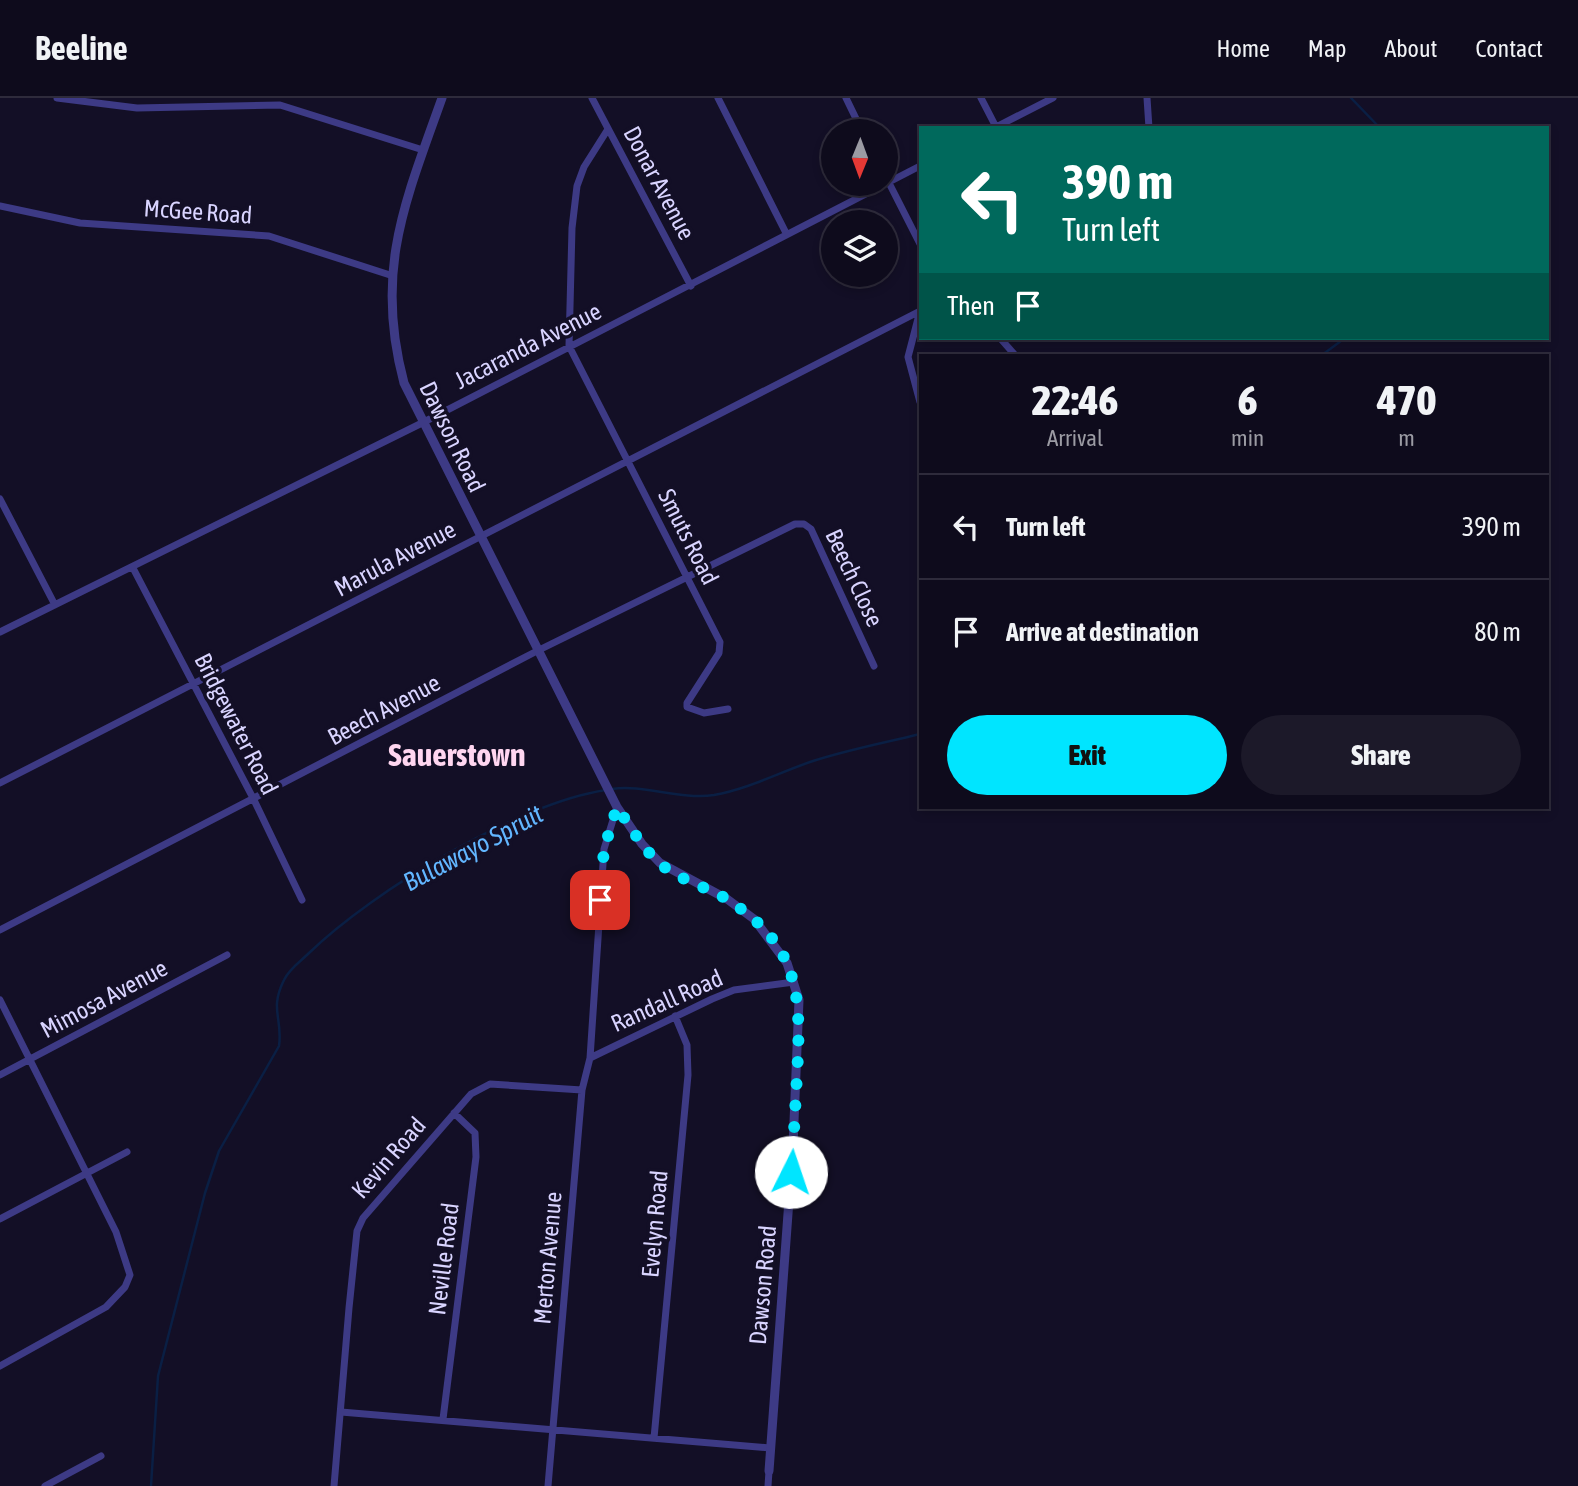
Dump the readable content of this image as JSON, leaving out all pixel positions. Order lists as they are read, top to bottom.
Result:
{
  "streets": {
    "street": [
      "Donar Avenue",
      "McGee Road",
      "Jacaranda Avenue",
      "Dawson Road",
      "Smuts Road",
      "Marula Avenue",
      "Beech Close",
      "Beech Avenue",
      "Bridgewater Road",
      "Mimosa Avenue",
      "Randall Road",
      "Kevin Road",
      "Evelyn Road",
      "Merton Avenue",
      "Neville Road"
    ]
  },
  "crossings": [
    ["Donar Avenue", "Jacaranda Avenue"],
    ["McGee Road", "Dawson Road"],
    ["Jacaranda Avenue", "Dawson Road"],
    ["Jacaranda Avenue", "Smuts Road"],
    ["Jacaranda Avenue", "Bridgewater Road"],
    ["Dawson Road", "Marula Avenue"],
    ["Dawson Road", "Beech Avenue"],
    ["Dawson Road", "Randall Road"],
    ["Smuts Road", "Marula Avenue"],
    ["Smuts Road", "Beech Avenue"],
    ["Marula Avenue", "Bridgewater Road"],
    ["Beech Close", "Beech Avenue"],
    ["Beech Avenue", "Bridgewater Road"],
    ["Randall Road", "Kevin Road"],
    ["Randall Road", "Evelyn Road"],
    ["Randall Road", "Merton Avenue"],
    ["Kevin Road", "Merton Avenue"],
    ["Kevin Road", "Neville Road"]
  ],
  "districts": ["Sauerstown"],
  "water": ["Bulawayo Spruit"],
  "north": "bottom",
  "page": {
    "header": "Beeline",
    "nav": [
      "Home",
      "Map",
      "About",
      "Contact"
    ],
    "turn": ["390 m", "Turn left"],
    "then": "Then",
    "eta": [
      "22:46",
      "Arrival",
      "6",
      "min",
      "470",
      "m"
    ],
    "list": [
      {
        "name": "Turn left",
        "value": "390 m"
      },
      {
        "name": "Arrive at destination",
        "value": "80 m"
      }
    ],
    "buttons": ["Exit", "Share"]
  }
}
